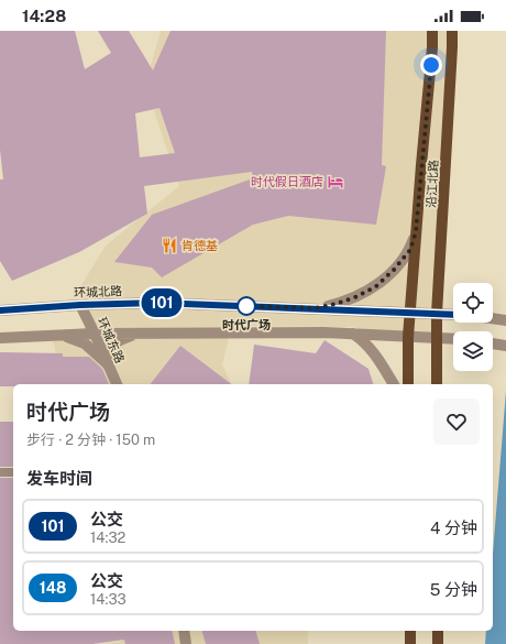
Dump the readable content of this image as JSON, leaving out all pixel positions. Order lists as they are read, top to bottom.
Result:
{
  "streets": {
    "main road": ["沿江北路"],
    "street": ["环城北路", "环城东路"]
  },
  "crossings": [
    ["沿江北路", "环城北路"],
    ["环城北路", "环城东路"]
  ],
  "places": {
    "hotel": ["时代假日酒店"],
    "restaurant": ["肯德基"],
    "other": ["时代广场"]
  },
  "lines": ["bus line 101"],
  "page": {
    "status": "14:28",
    "on_map": "101",
    "heading": [
      ["时代广场", "步行 · 2 分钟 · 150 m"],
      "发车时间"
    ],
    "list": [
      {
        "mark": "101",
        "name": "公交",
        "note": "14:32",
        "value": "4 分钟"
      },
      {
        "mark": "148",
        "name": "公交",
        "note": "14:33",
        "value": "5 分钟"
      }
    ]
  }
}
